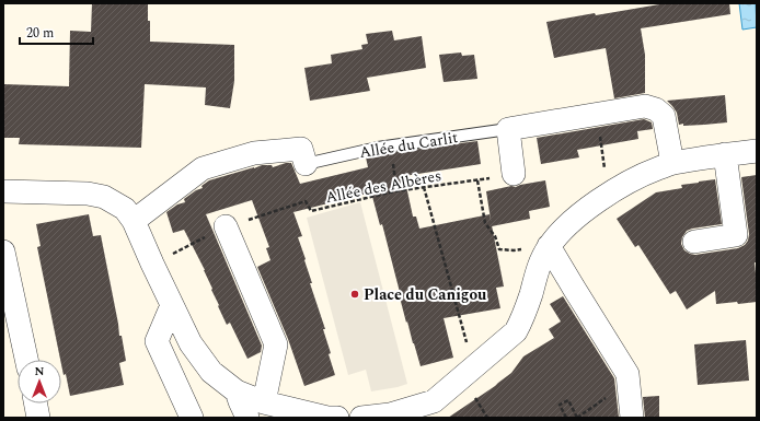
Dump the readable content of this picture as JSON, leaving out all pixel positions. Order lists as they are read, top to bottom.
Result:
{
  "streets": {
    "street": ["Allée du Carlit"],
    "path": ["Allée des Albères"]
  },
  "places": ["Place du Canigou"],
  "scale_bar": "20 m",
  "north": "top"
}
